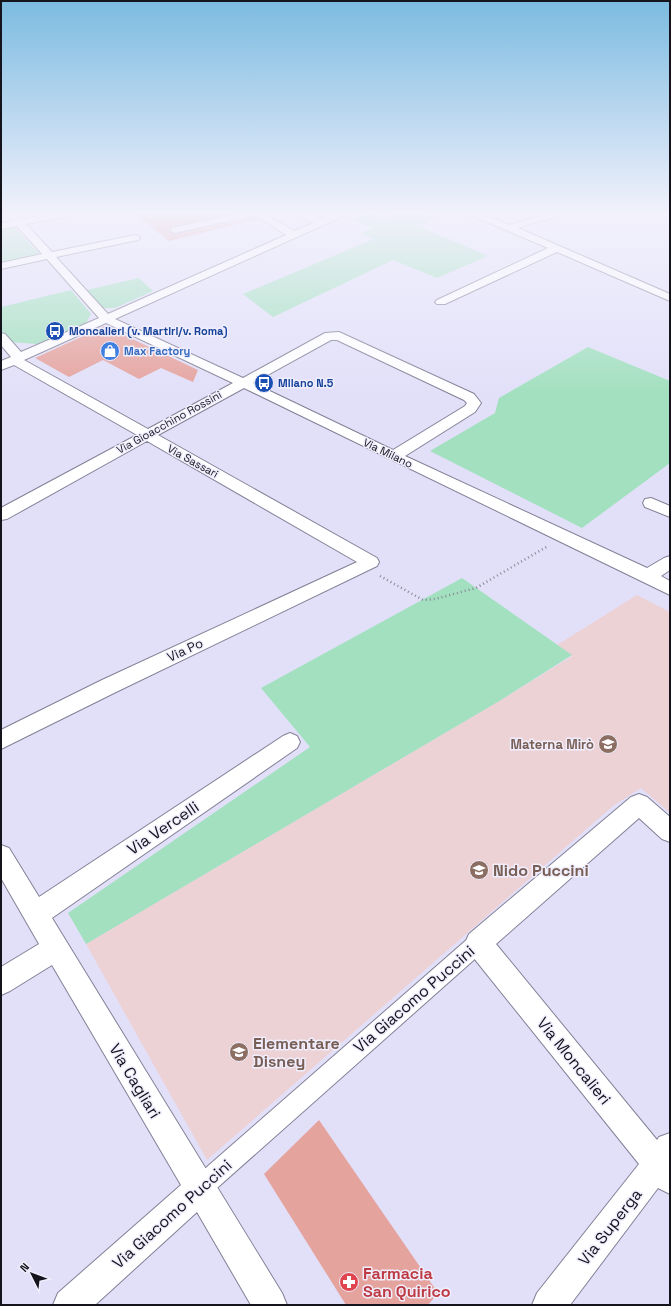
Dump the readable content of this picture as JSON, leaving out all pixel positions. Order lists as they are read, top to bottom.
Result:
{
  "streets": {
    "street": [
      "Via Gioacchino Rossini",
      "Via Milano",
      "Via Sassari",
      "Via Po",
      "Via Vercelli",
      "Via Giacomo Puccini",
      "Via Moncalieri",
      "Via Cagliari",
      "Via Superga"
    ]
  },
  "crossings": [
    ["Via Gioacchino Rossini", "Via Milano"],
    ["Via Gioacchino Rossini", "Via Sassari"],
    ["Via Sassari", "Via Po"],
    ["Via Vercelli", "Via Cagliari"],
    ["Via Giacomo Puccini", "Via Moncalieri"],
    ["Via Giacomo Puccini", "Via Cagliari"],
    ["Via Moncalieri", "Via Superga"]
  ],
  "places": {
    "bus stop": ["Moncalieri (v. Martiri/v. Roma)", "Milano N.5"],
    "shop": ["Max Factory"],
    "school or university": ["Materna Mirò", "Nido Puccini", "Elementare Disney"],
    "pharmacy": ["Farmacia San Quirico"]
  },
  "north": "top left"
}
